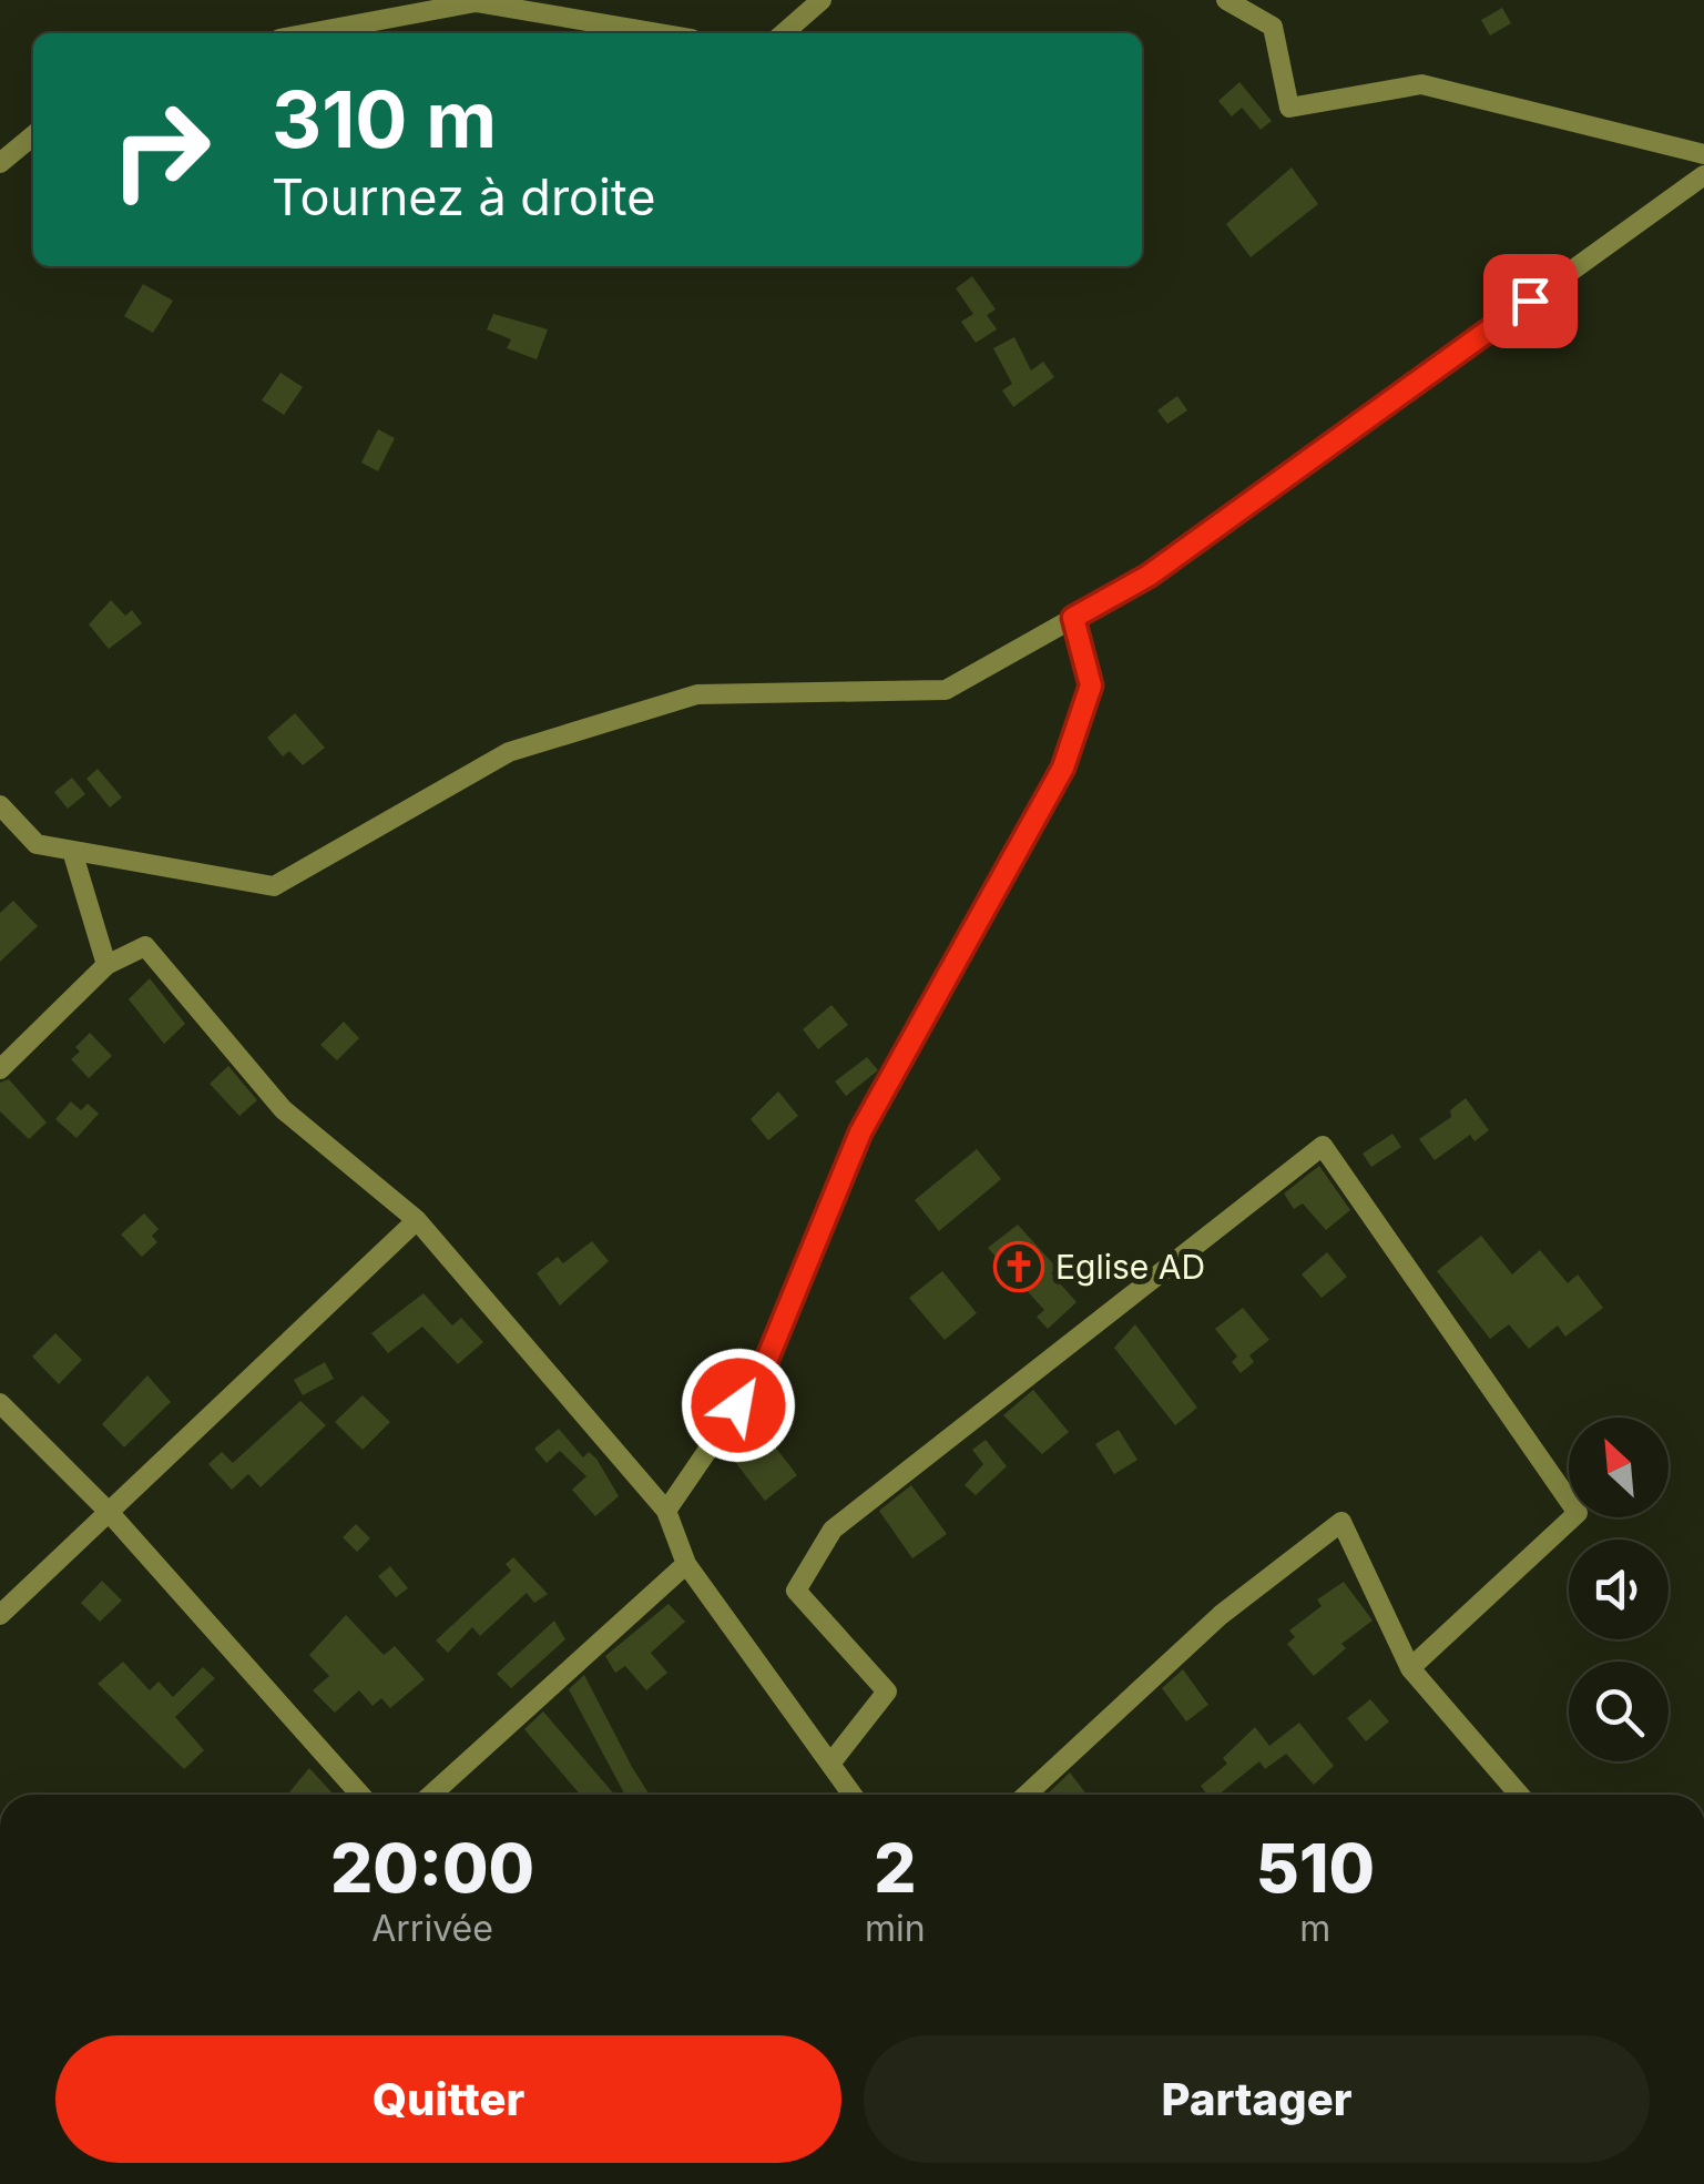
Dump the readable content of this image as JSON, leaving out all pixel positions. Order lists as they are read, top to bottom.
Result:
{
  "places": {
    "church": ["Eglise AD"]
  },
  "north": "top left",
  "page": {
    "turn": ["310 m", "Tournez à droite"],
    "eta": [
      "20:00",
      "Arrivée",
      "2",
      "min",
      "510",
      "m"
    ],
    "buttons": ["Quitter", "Partager"]
  }
}
